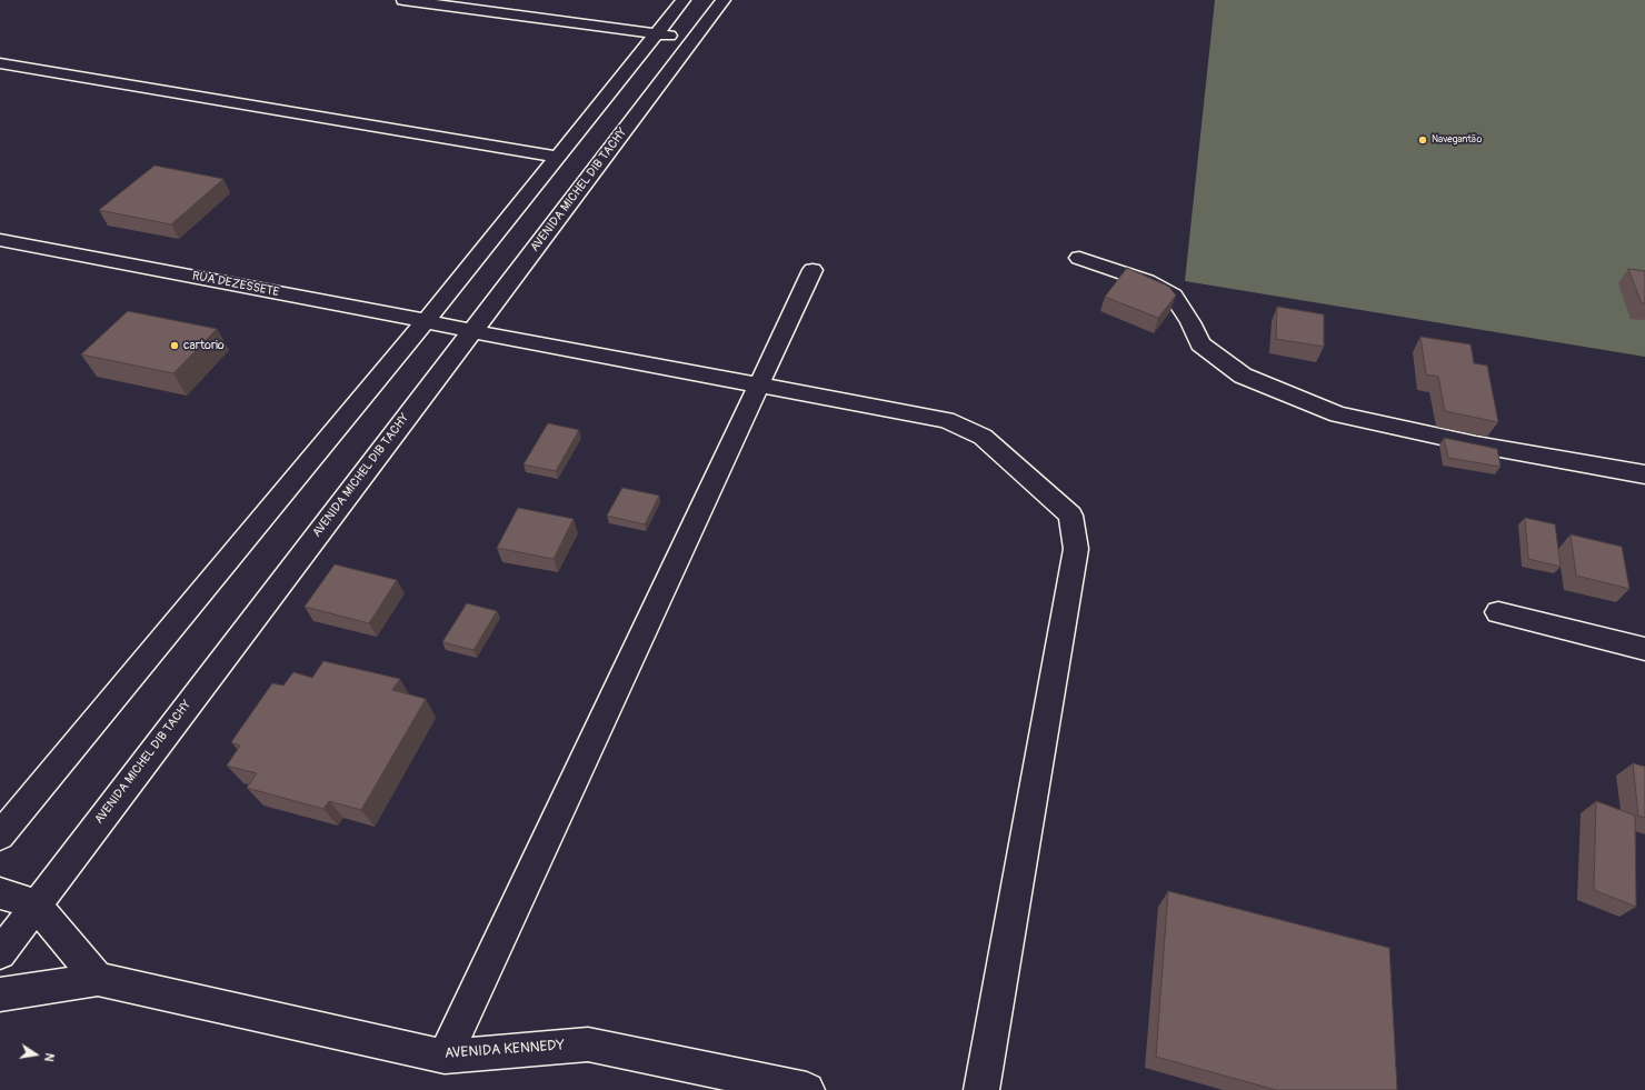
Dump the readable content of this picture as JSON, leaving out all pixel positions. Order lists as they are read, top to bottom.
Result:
{
  "streets": {
    "street": ["AVENIDA MICHEL DIB TACHY", "RUA DEZESSETE", "AVENIDA KENNEDY"]
  },
  "crossings": [
    ["AVENIDA MICHEL DIB TACHY", "RUA DEZESSETE"]
  ],
  "places": ["Navegantão", "cartorio"],
  "north": "right"
}
